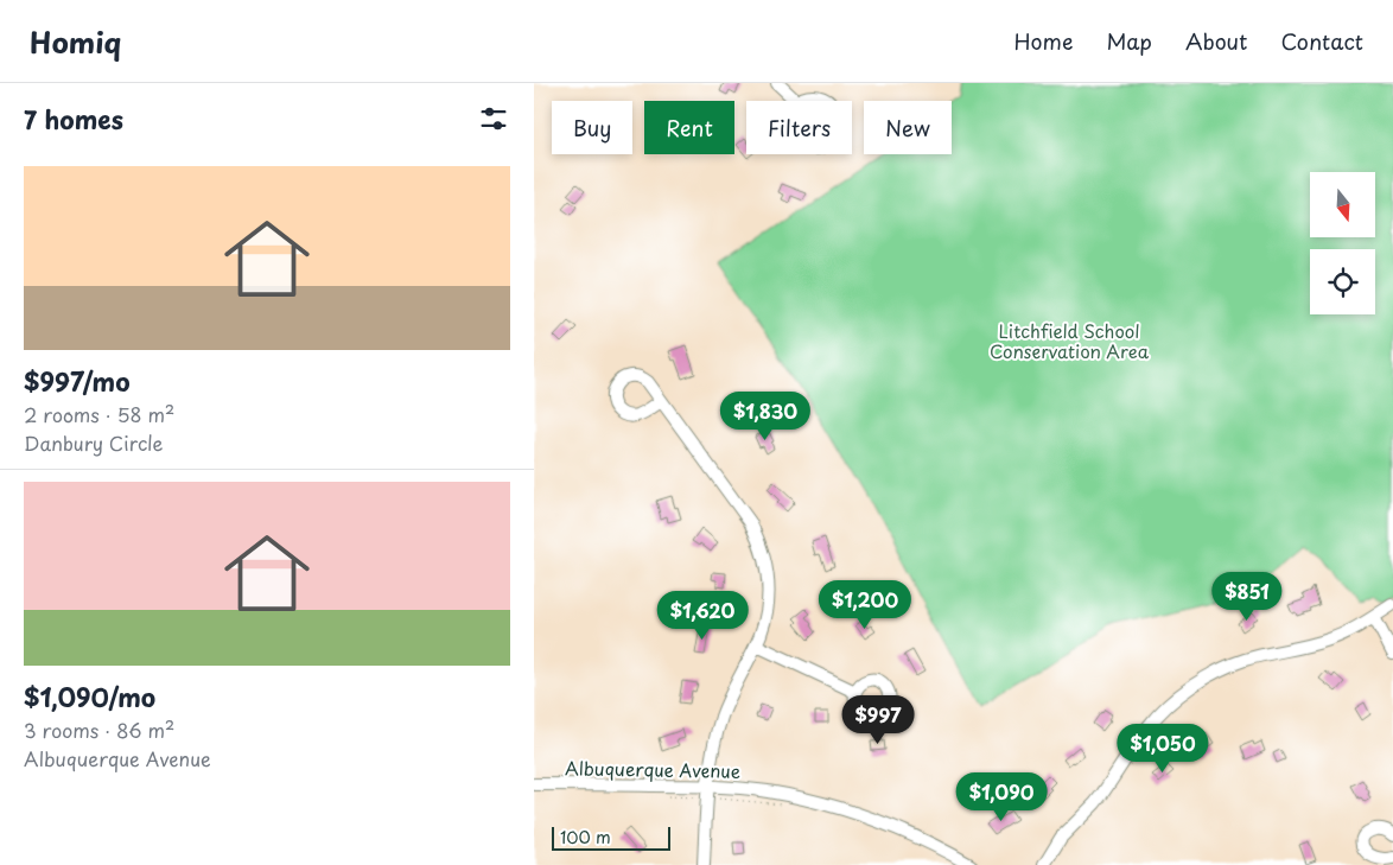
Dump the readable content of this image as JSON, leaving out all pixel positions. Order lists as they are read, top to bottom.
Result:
{
  "streets": {
    "street": ["Albuquerque Avenue"]
  },
  "parks": ["Litchfield School Conservation Area"],
  "scale_bar": "100 m",
  "north": "bottom",
  "page": {
    "header": "Homiq",
    "nav": [
      "Home",
      "Map",
      "About",
      "Contact"
    ],
    "heading": "7 homes",
    "chip": [
      "Buy",
      "Rent",
      "Filters",
      "New"
    ],
    "list": [
      {
        "name": "$997/mo",
        "note": "2 rooms · 58 m² · Danbury Circle"
      },
      {
        "name": "$1,090/mo",
        "note": "3 rooms · 86 m² · Albuquerque Avenue"
      }
    ],
    "price": [
      "$1,830",
      "$851",
      "$1,200",
      "$1,620",
      "$997",
      "$1,050",
      "$1,090"
    ],
    "scale": "100 m"
  }
}
